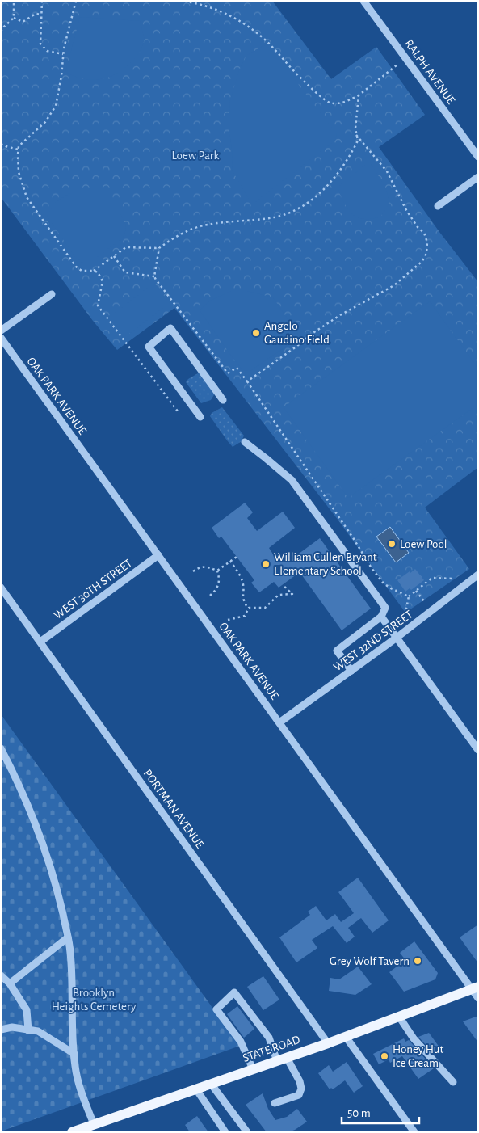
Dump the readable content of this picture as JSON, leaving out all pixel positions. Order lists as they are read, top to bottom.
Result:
{
  "streets": {
    "main road": ["STATE ROAD"],
    "street": [
      "RALPH AVENUE",
      "OAK PARK AVENUE",
      "WEST 30TH STREET",
      "WEST 32ND STREET",
      "PORTMAN AVENUE"
    ]
  },
  "crossings": [
    ["OAK PARK AVENUE", "WEST 30TH STREET"],
    ["OAK PARK AVENUE", "WEST 32ND STREET"],
    ["OAK PARK AVENUE", "STATE ROAD"],
    ["WEST 30TH STREET", "PORTMAN AVENUE"],
    ["PORTMAN AVENUE", "STATE ROAD"]
  ],
  "parks": ["Loew Park", "Brooklyn Heights Cemetery"],
  "places": [
    "Angelo Gaudino Field",
    "Loew Pool",
    "William Cullen Bryant Elementary School",
    "Grey Wolf Tavern",
    "Honey Hut Ice Cream"
  ],
  "scale_bar": "50 m"
}
